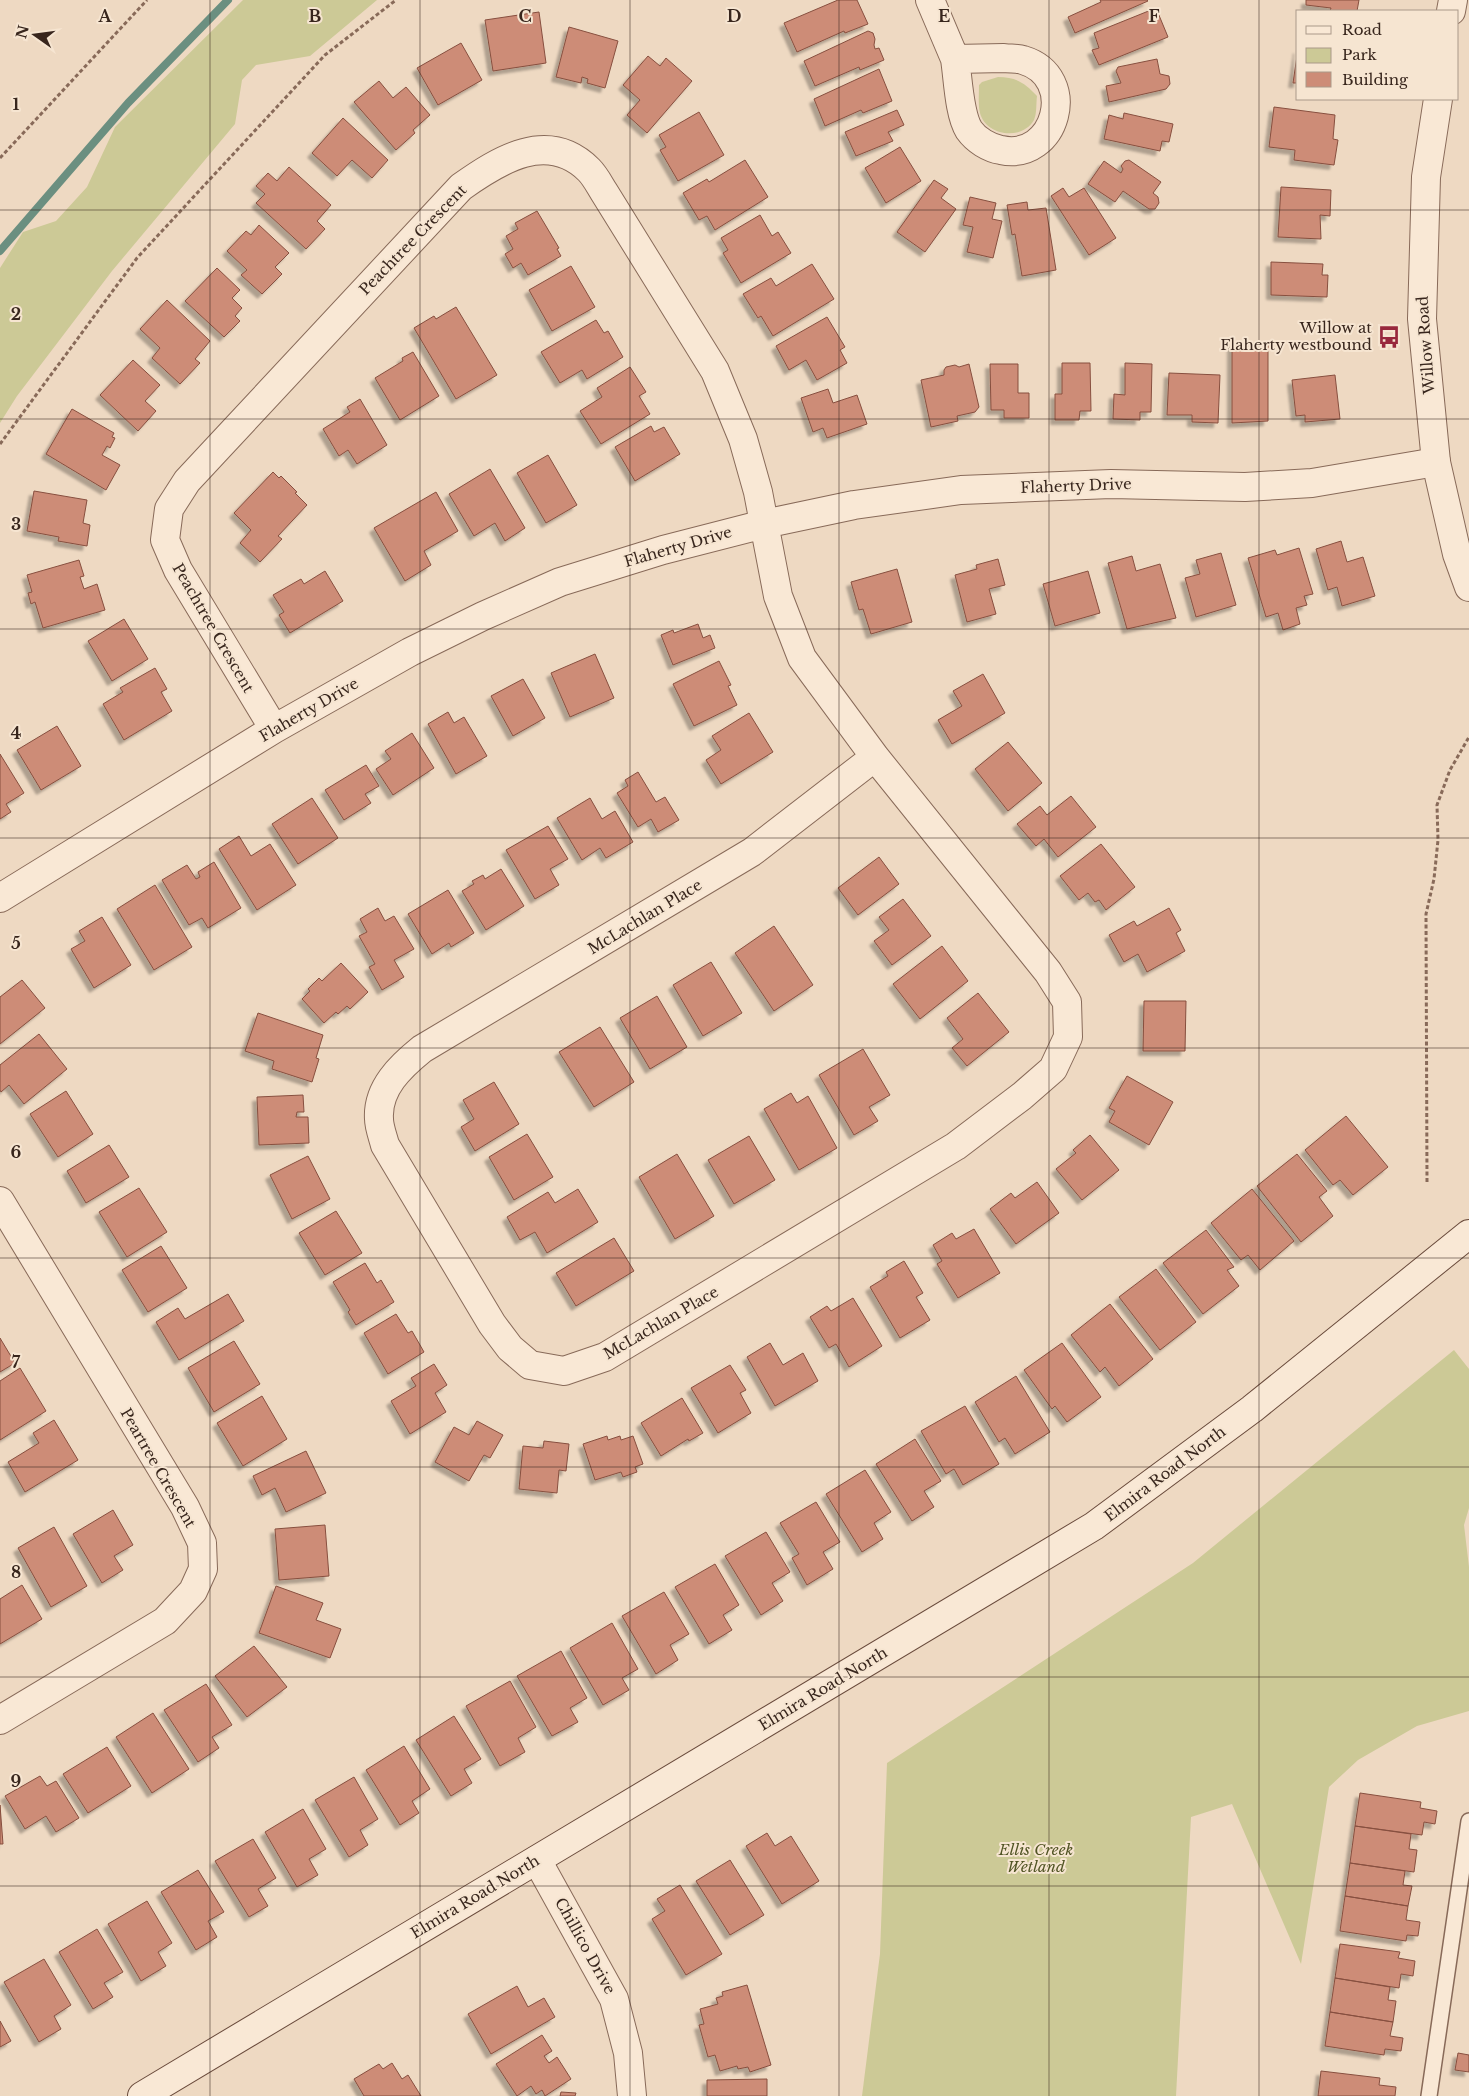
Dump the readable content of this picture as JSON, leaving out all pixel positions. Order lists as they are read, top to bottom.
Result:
{
  "streets": {
    "street": [
      "Peachtree Crescent",
      "Willow Road",
      "Flaherty Drive",
      "McLachlan Place",
      "Peartree Crescent",
      "Elmira Road North",
      "Chillico Drive"
    ]
  },
  "crossings": [
    ["Peachtree Crescent", "Flaherty Drive"],
    ["Peachtree Crescent", "McLachlan Place"],
    ["Willow Road", "Flaherty Drive"],
    ["Flaherty Drive", "McLachlan Place"],
    ["Elmira Road North", "Chillico Drive"]
  ],
  "parks": ["Ellis Creek Wetland"],
  "places": {
    "bus stop": ["Willow at Flaherty westbound"]
  },
  "legend": ["Road", "Park", "Building"],
  "north": "left",
  "grid": {
    "columns": [
      "A",
      "B",
      "C",
      "D",
      "E",
      "F"
    ],
    "rows": [
      "1",
      "2",
      "3",
      "4",
      "5",
      "6",
      "7",
      "8",
      "9"
    ]
  }
}
